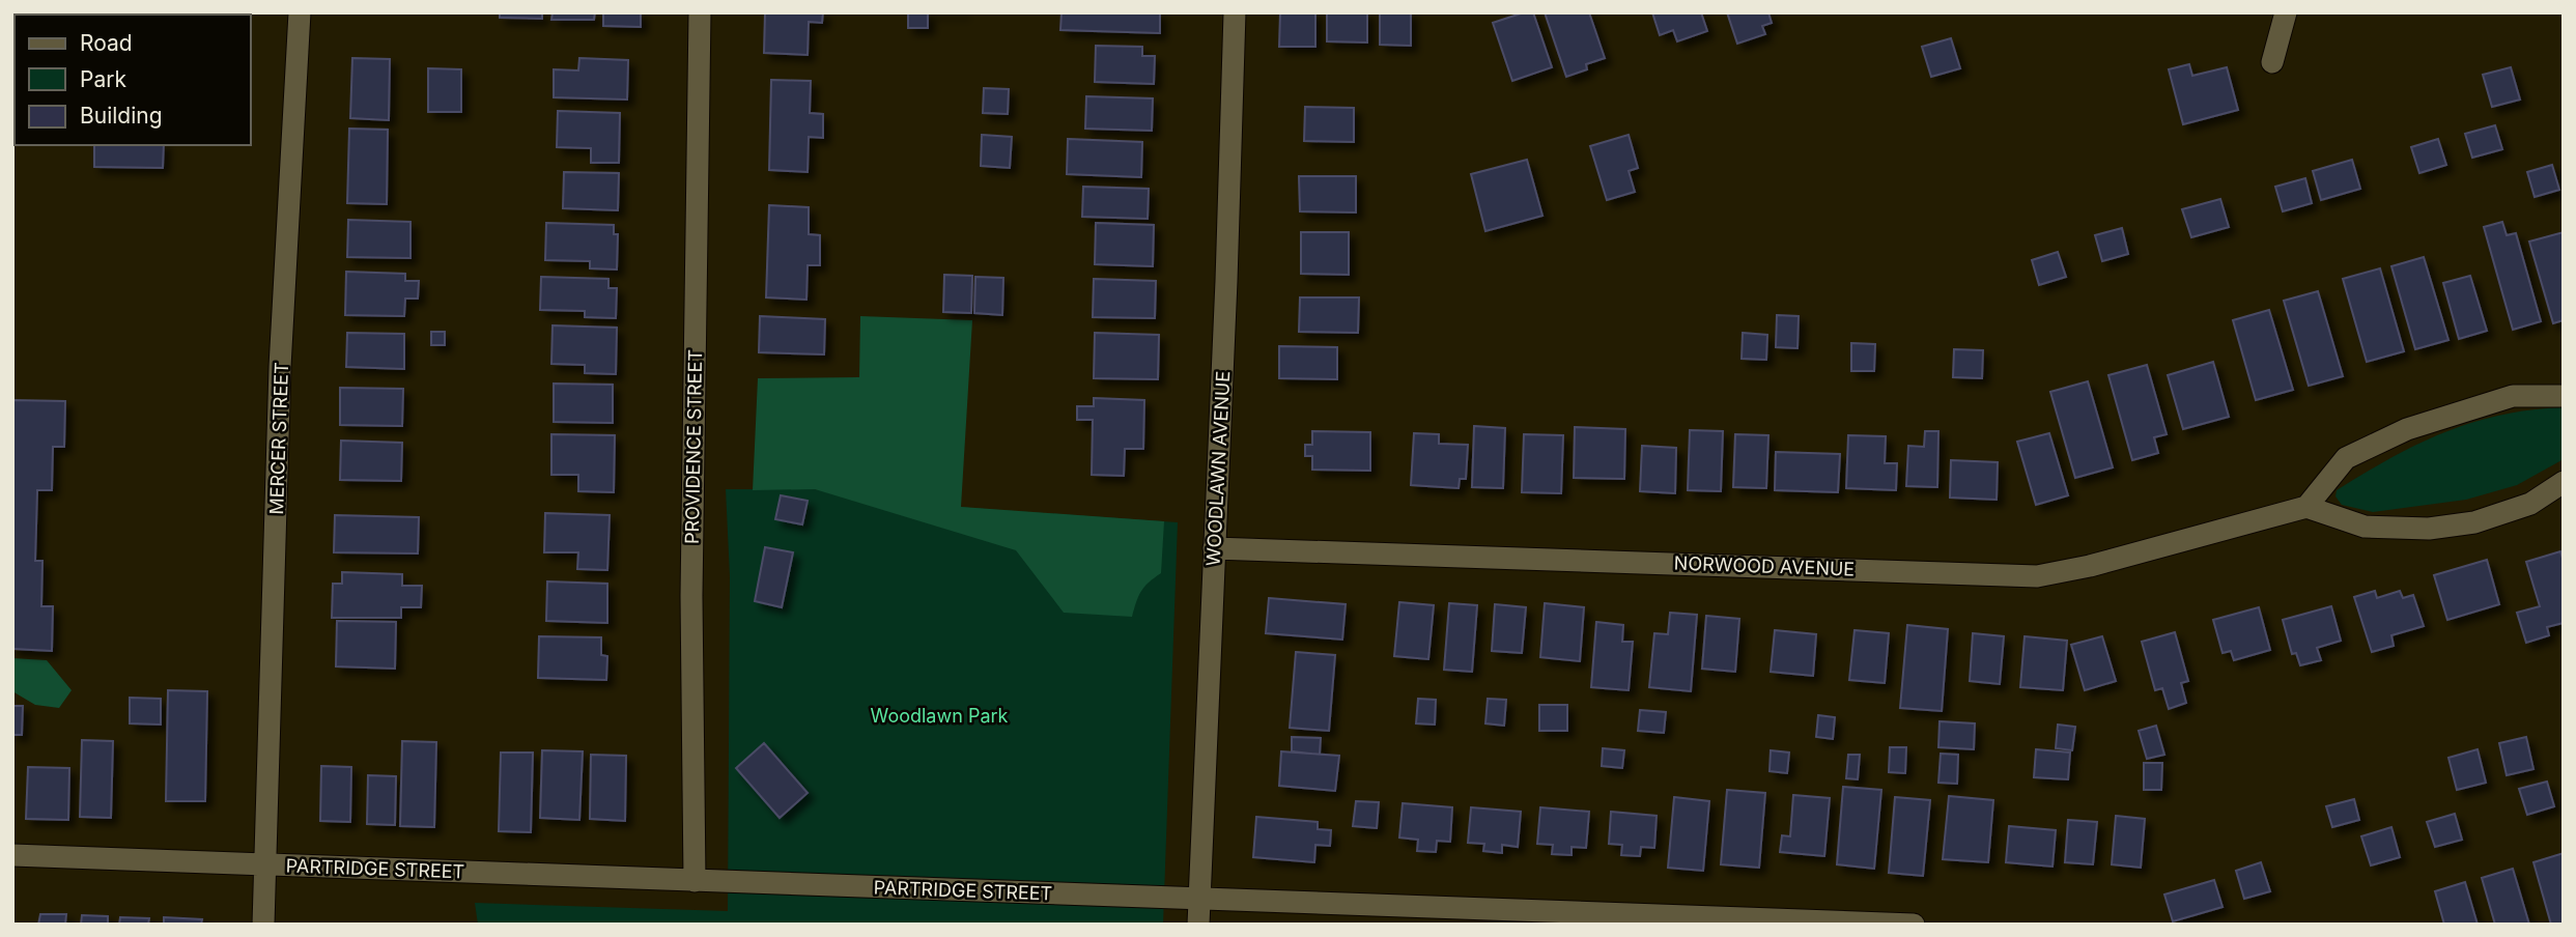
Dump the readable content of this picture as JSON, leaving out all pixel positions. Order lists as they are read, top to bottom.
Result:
{
  "streets": {
    "street": [
      "MERCER STREET",
      "PROVIDENCE STREET",
      "WOODLAWN AVENUE",
      "NORWOOD AVENUE",
      "PARTRIDGE STREET"
    ]
  },
  "crossings": [
    ["MERCER STREET", "PARTRIDGE STREET"],
    ["PROVIDENCE STREET", "PARTRIDGE STREET"],
    ["WOODLAWN AVENUE", "NORWOOD AVENUE"],
    ["WOODLAWN AVENUE", "PARTRIDGE STREET"]
  ],
  "parks": ["Woodlawn Park"],
  "legend": ["Road", "Park", "Building"]
}
